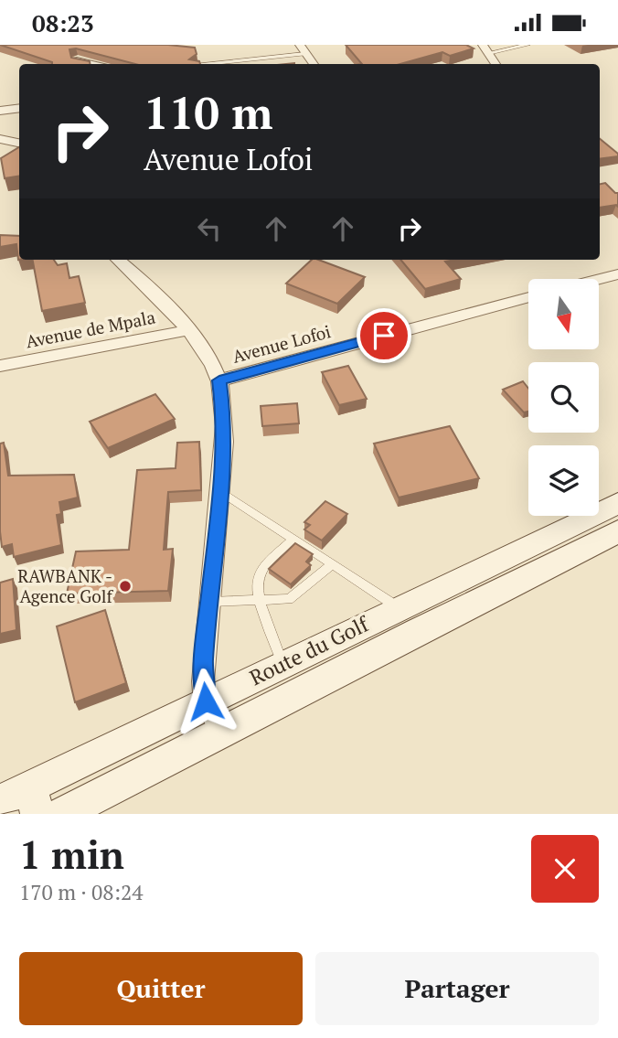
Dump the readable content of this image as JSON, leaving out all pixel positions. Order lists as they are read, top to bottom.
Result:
{
  "streets": {
    "main road": ["Route du Golf"],
    "street": ["Avenue de Mpala", "Avenue Lofoi"]
  },
  "places": ["RAWBANK - Agence Golf"],
  "north": "bottom",
  "page": {
    "status": "08:23",
    "turn": ["110 m", "Avenue Lofoi"],
    "heading": ["1 min", "170 m · 08:24"],
    "buttons": ["Quitter", "Partager"]
  }
}
